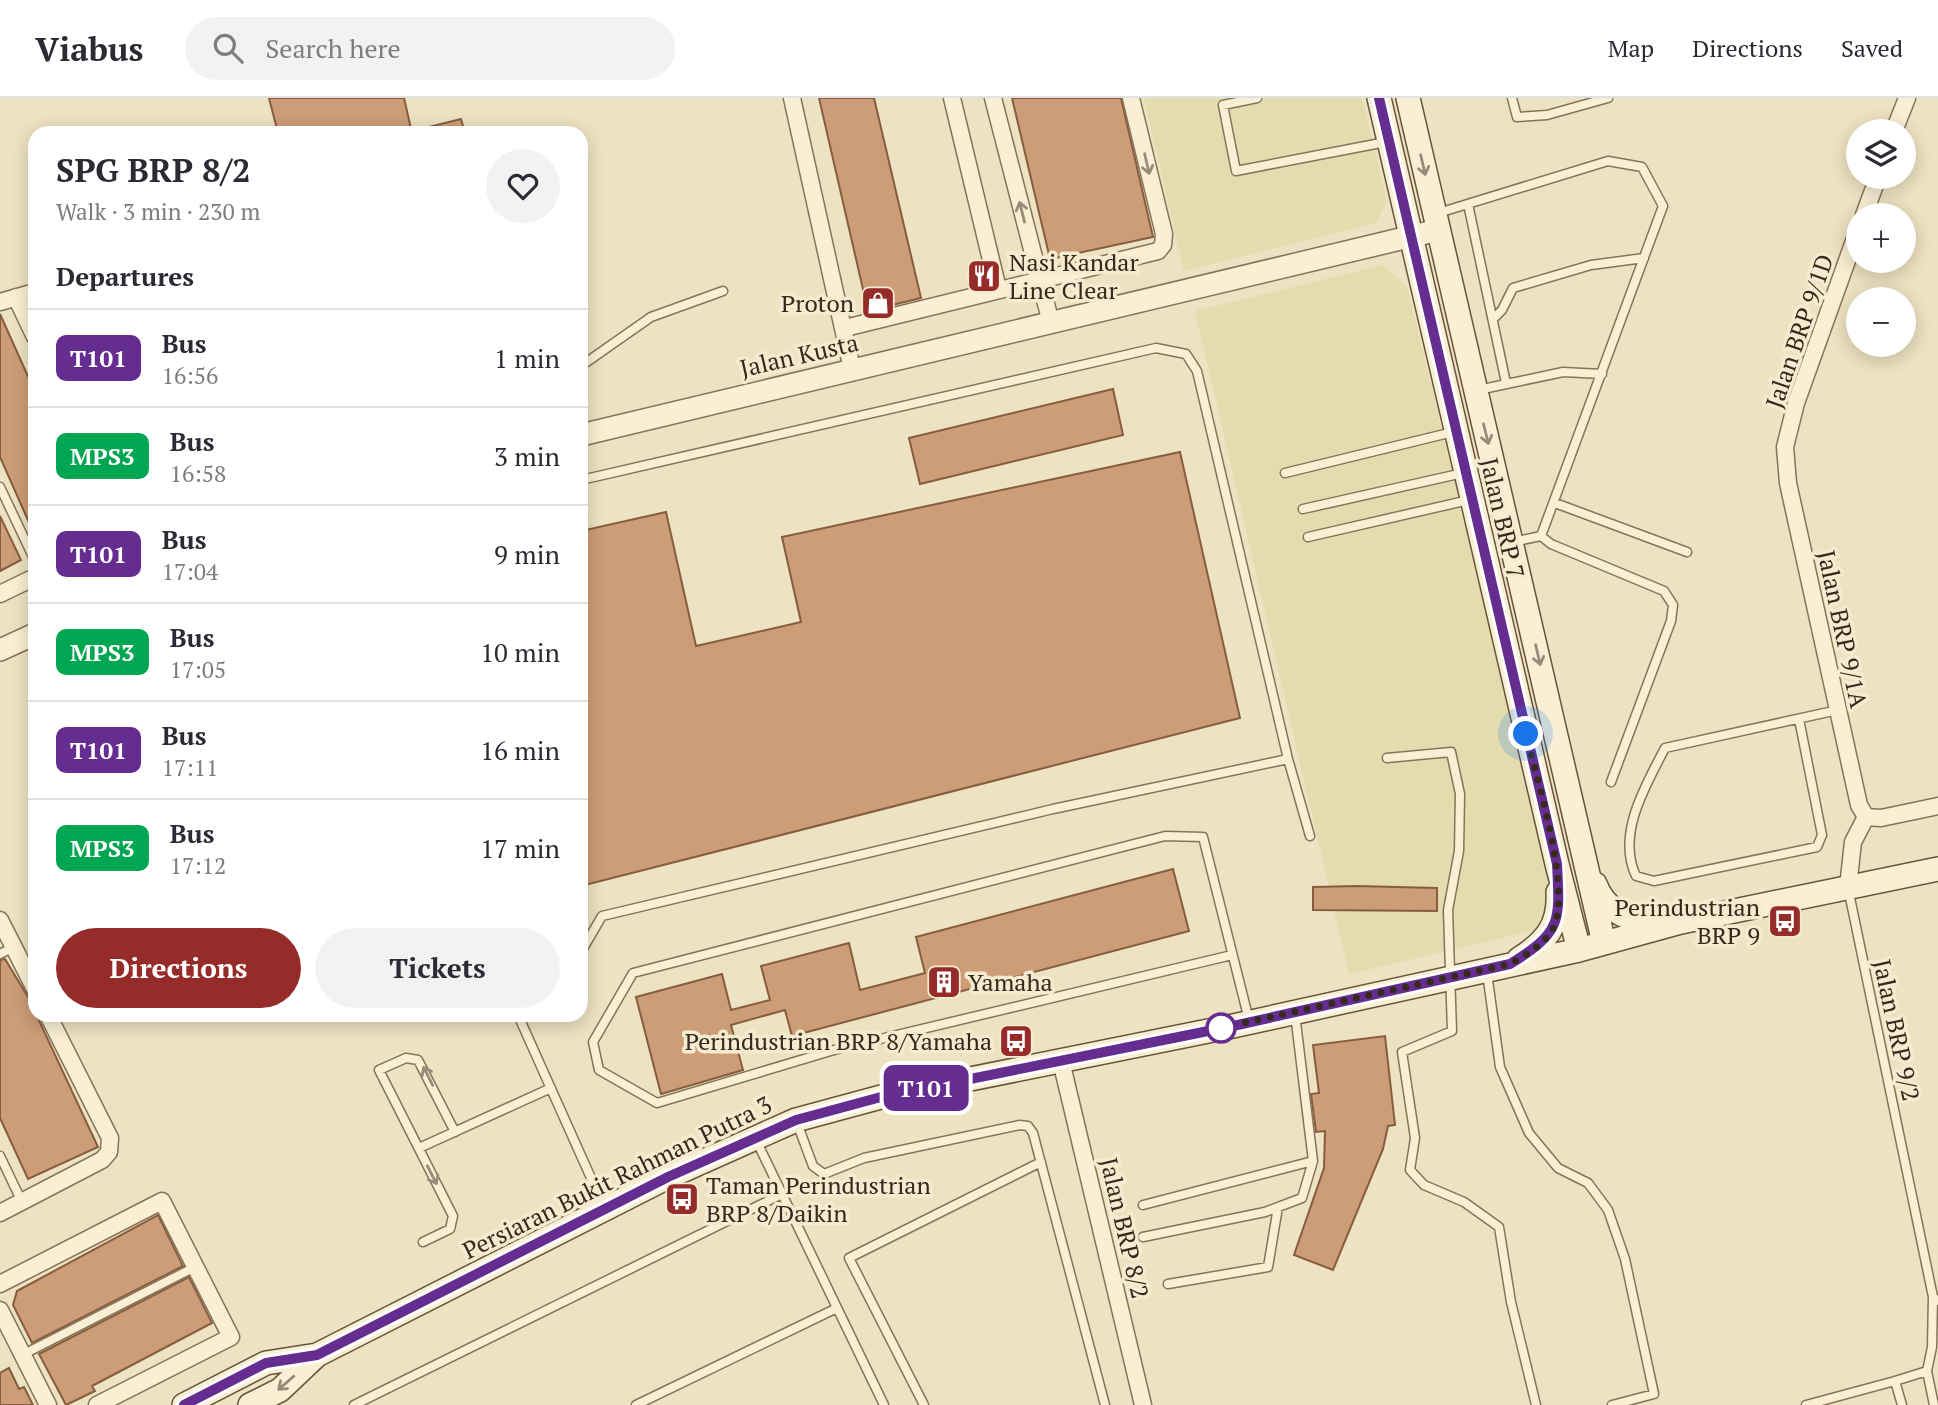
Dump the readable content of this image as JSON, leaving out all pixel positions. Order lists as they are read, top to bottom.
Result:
{
  "streets": {
    "main road": ["Jalan BRP 7", "Persiaran Bukit Rahman Putra 3"],
    "street": [
      "Jalan BRP 9/1D",
      "Jalan Kusta",
      "Jalan BRP 9/1A",
      "Jalan BRP 8/2"
    ],
    "lane": ["Jalan BRP 9/2"]
  },
  "crossings": [
    ["Jalan BRP 9/1D", "Jalan BRP 9/1A"],
    ["Jalan Kusta", "Jalan BRP 7"],
    ["Jalan BRP 7", "Persiaran Bukit Rahman Putra 3"],
    ["Jalan BRP 9/2", "Persiaran Bukit Rahman Putra 3"],
    ["Persiaran Bukit Rahman Putra 3", "Jalan BRP 8/2"]
  ],
  "places": {
    "restaurant": ["Nasi Kandar Line Clear"],
    "shop": ["Proton"],
    "bus stop": ["Perindustrian BRP 9", "Perindustrian BRP 8/Yamaha", "Taman Perindustrian BRP 8/Daikin"],
    "building": ["Yamaha"]
  },
  "lines": ["bus line T101"],
  "page": {
    "header": "Viabus",
    "search": "Search here",
    "nav": ["Map", "Directions", "Saved"],
    "on_map": "T101",
    "map_buttons": ["+", "−"],
    "heading": [
      ["SPG BRP 8/2", "Walk · 3 min · 230 m"],
      "Departures"
    ],
    "list": [
      {
        "mark": "T101",
        "name": "Bus",
        "note": "16:56",
        "value": "1 min"
      },
      {
        "mark": "MPS3",
        "name": "Bus",
        "note": "16:58",
        "value": "3 min"
      },
      {
        "mark": "T101",
        "name": "Bus",
        "note": "17:04",
        "value": "9 min"
      },
      {
        "mark": "MPS3",
        "name": "Bus",
        "note": "17:05",
        "value": "10 min"
      },
      {
        "mark": "T101",
        "name": "Bus",
        "note": "17:11",
        "value": "16 min"
      },
      {
        "mark": "MPS3",
        "name": "Bus",
        "note": "17:12",
        "value": "17 min"
      }
    ],
    "buttons": ["Directions", "Tickets"]
  }
}
